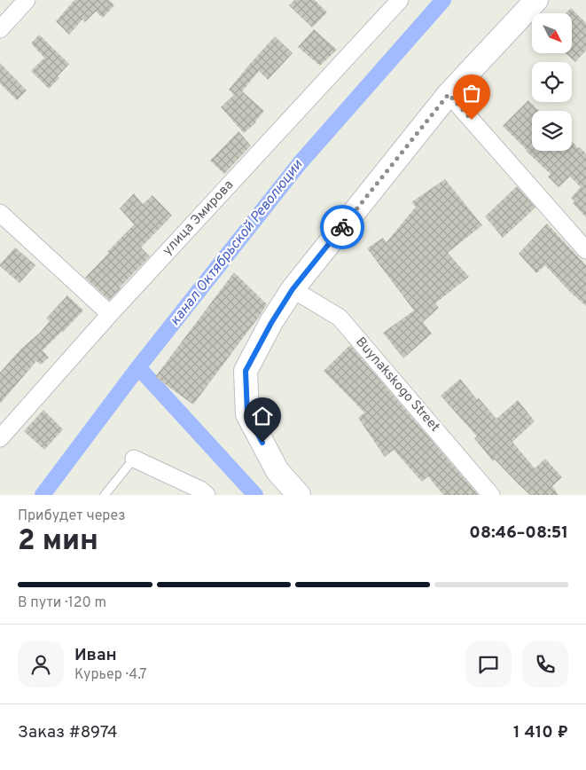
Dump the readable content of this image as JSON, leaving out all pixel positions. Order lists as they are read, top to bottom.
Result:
{
  "streets": {
    "street": ["улица Эмирова", "Buynakskogo Street"]
  },
  "water": ["канал Октябрьской Революции"],
  "north": "bottom right",
  "page": {
    "heading": ["2 мин", "Прибудет через", "08:46–08:51"],
    "panel": [
      "Иван",
      "Курьер · 4.7",
      "Заказ #8974",
      "1 410 ₽"
    ],
    "bar": "В пути · 120 m"
  }
}
